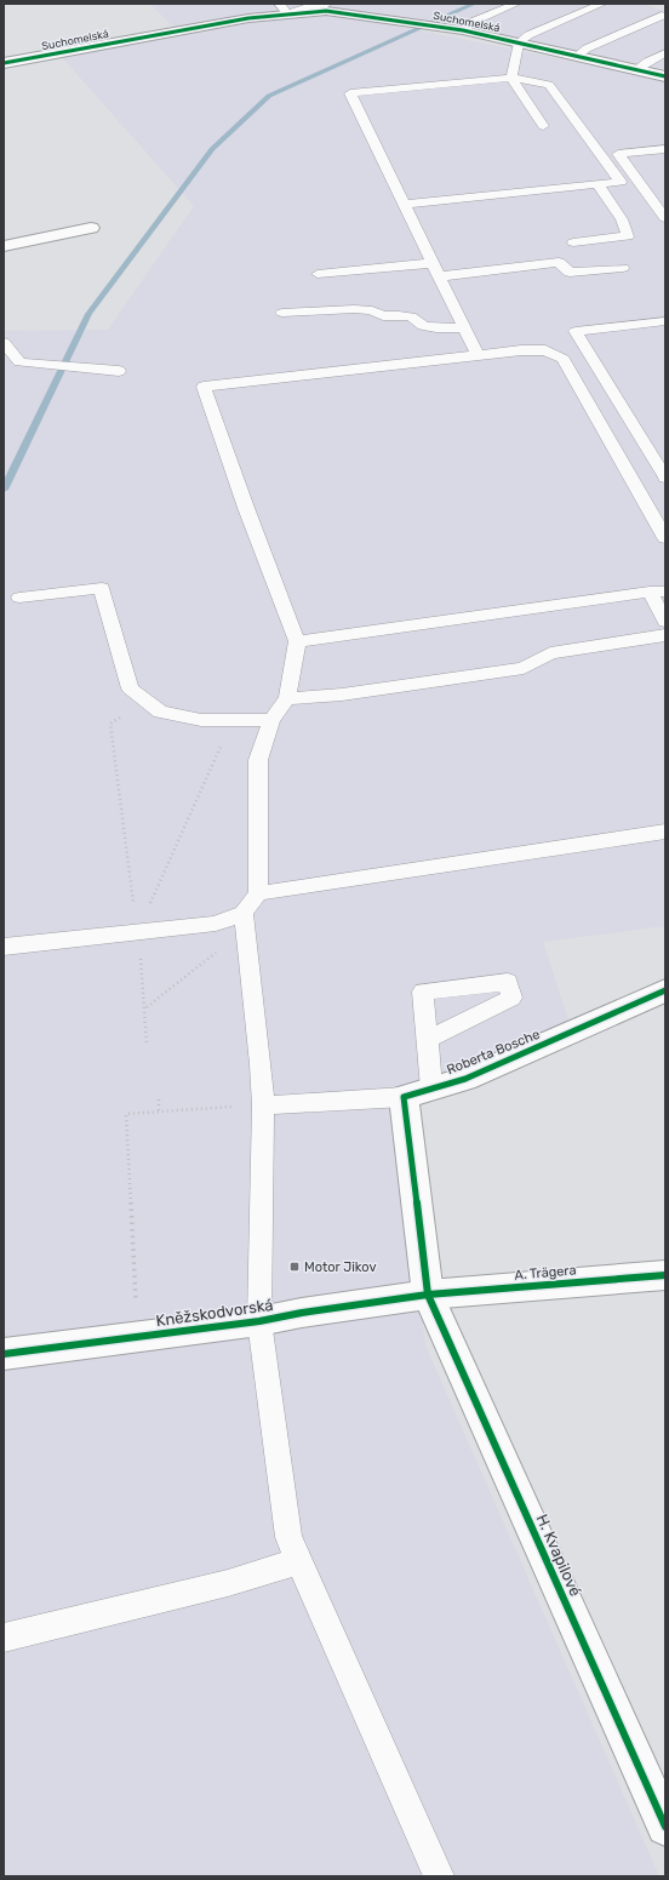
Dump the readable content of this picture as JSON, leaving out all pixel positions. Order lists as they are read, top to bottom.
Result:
{
  "streets": {
    "street": [
      "Suchomelská",
      "Roberta Bosche",
      "A. Trägera",
      "Kněžskodvorská",
      "H. Kvapilové"
    ]
  },
  "crossings": [
    ["A. Trägera", "Kněžskodvorská"],
    ["A. Trägera", "H. Kvapilové"],
    ["Kněžskodvorská", "H. Kvapilové"]
  ],
  "places": {
    "transit": ["Motor Jikov"]
  }
}
